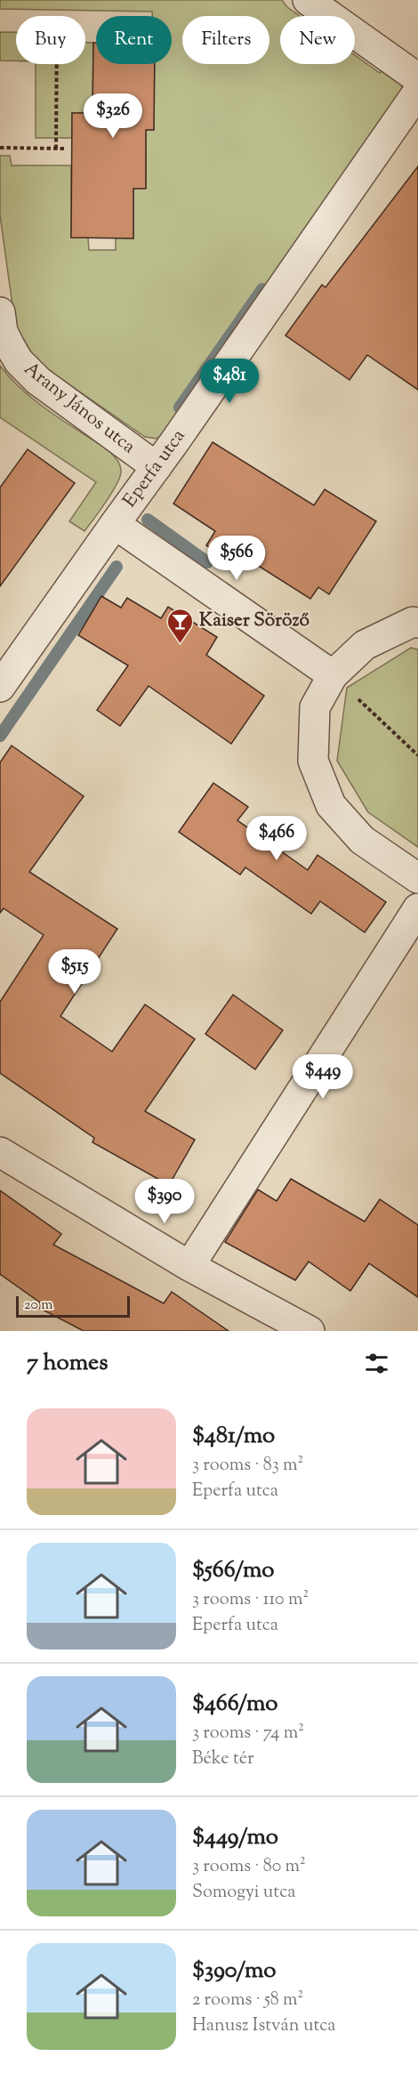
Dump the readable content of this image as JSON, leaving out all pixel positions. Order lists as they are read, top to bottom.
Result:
{
  "streets": {
    "street": ["Arany János utca", "Eperfa utca"]
  },
  "crossings": [
    ["Arany János utca", "Eperfa utca"]
  ],
  "places": {
    "bar": ["Kaiser Söröző"]
  },
  "scale_bar": "20 m",
  "page": {
    "chip": [
      "Buy",
      "Rent",
      "Filters",
      "New"
    ],
    "price": [
      "$326",
      "$481",
      "$566",
      "$466",
      "$515",
      "$449",
      "$390"
    ],
    "scale": "20 m",
    "heading": "7 homes",
    "list": [
      {
        "name": "$481/mo",
        "note": "3 rooms · 83 m² · Eperfa utca"
      },
      {
        "name": "$566/mo",
        "note": "3 rooms · 110 m² · Eperfa utca"
      },
      {
        "name": "$466/mo",
        "note": "3 rooms · 74 m² · Béke tér"
      },
      {
        "name": "$449/mo",
        "note": "3 rooms · 80 m² · Somogyi utca"
      },
      {
        "name": "$390/mo",
        "note": "2 rooms · 58 m² · Hanusz István utca"
      }
    ]
  }
}
